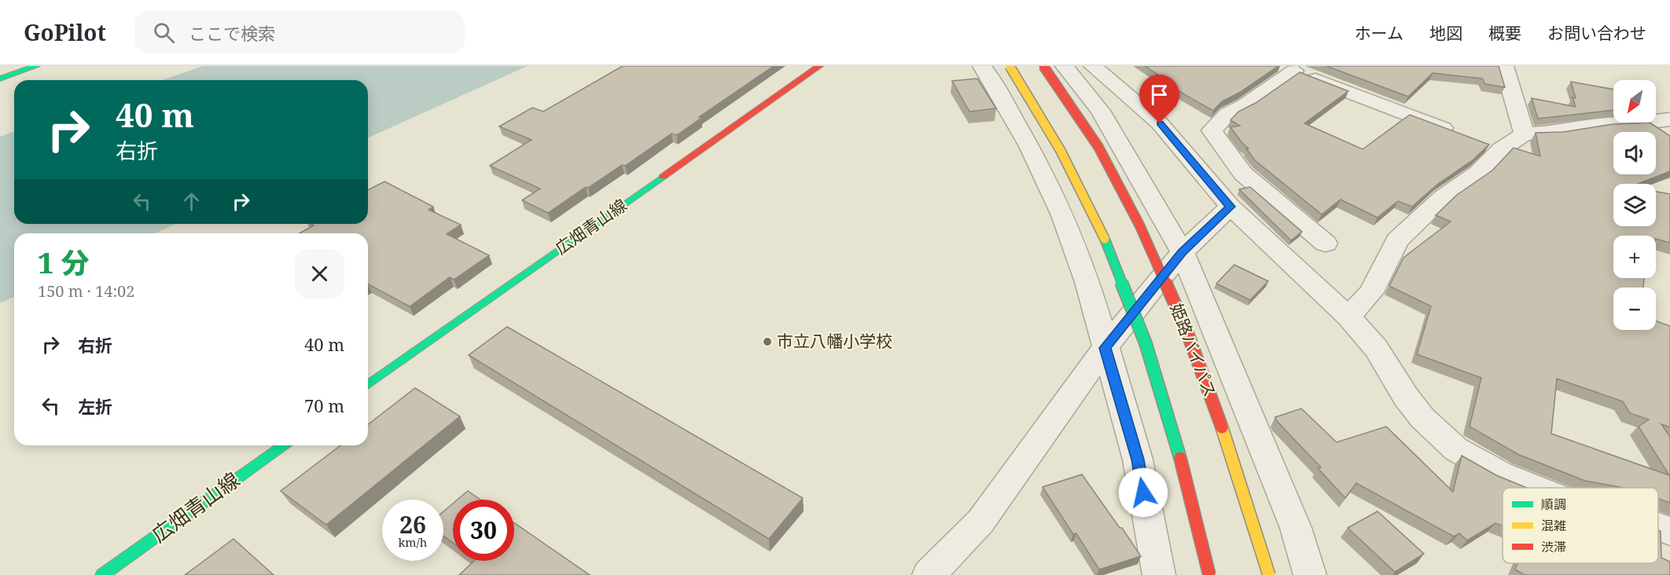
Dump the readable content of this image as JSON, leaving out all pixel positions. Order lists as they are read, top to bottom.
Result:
{
  "streets": {
    "main road": ["広畑青山線", "姫路バイパス"]
  },
  "places": ["市立八幡小学校"],
  "legend": ["順調", "混雑", "渋滞"],
  "north": "bottom left",
  "page": {
    "header": "GoPilot",
    "search": "ここで検索",
    "nav": [
      "ホーム",
      "地図",
      "概要",
      "お問い合わせ"
    ],
    "map_buttons": ["+", "−"],
    "turn": ["40 m", "右折"],
    "heading": ["1 分", "150 m · 14:02"],
    "list": [
      {
        "name": "右折",
        "value": "40 m"
      },
      {
        "name": "左折",
        "value": "70 m"
      }
    ],
    "speed": "26 km/h",
    "limit": "30"
  }
}
